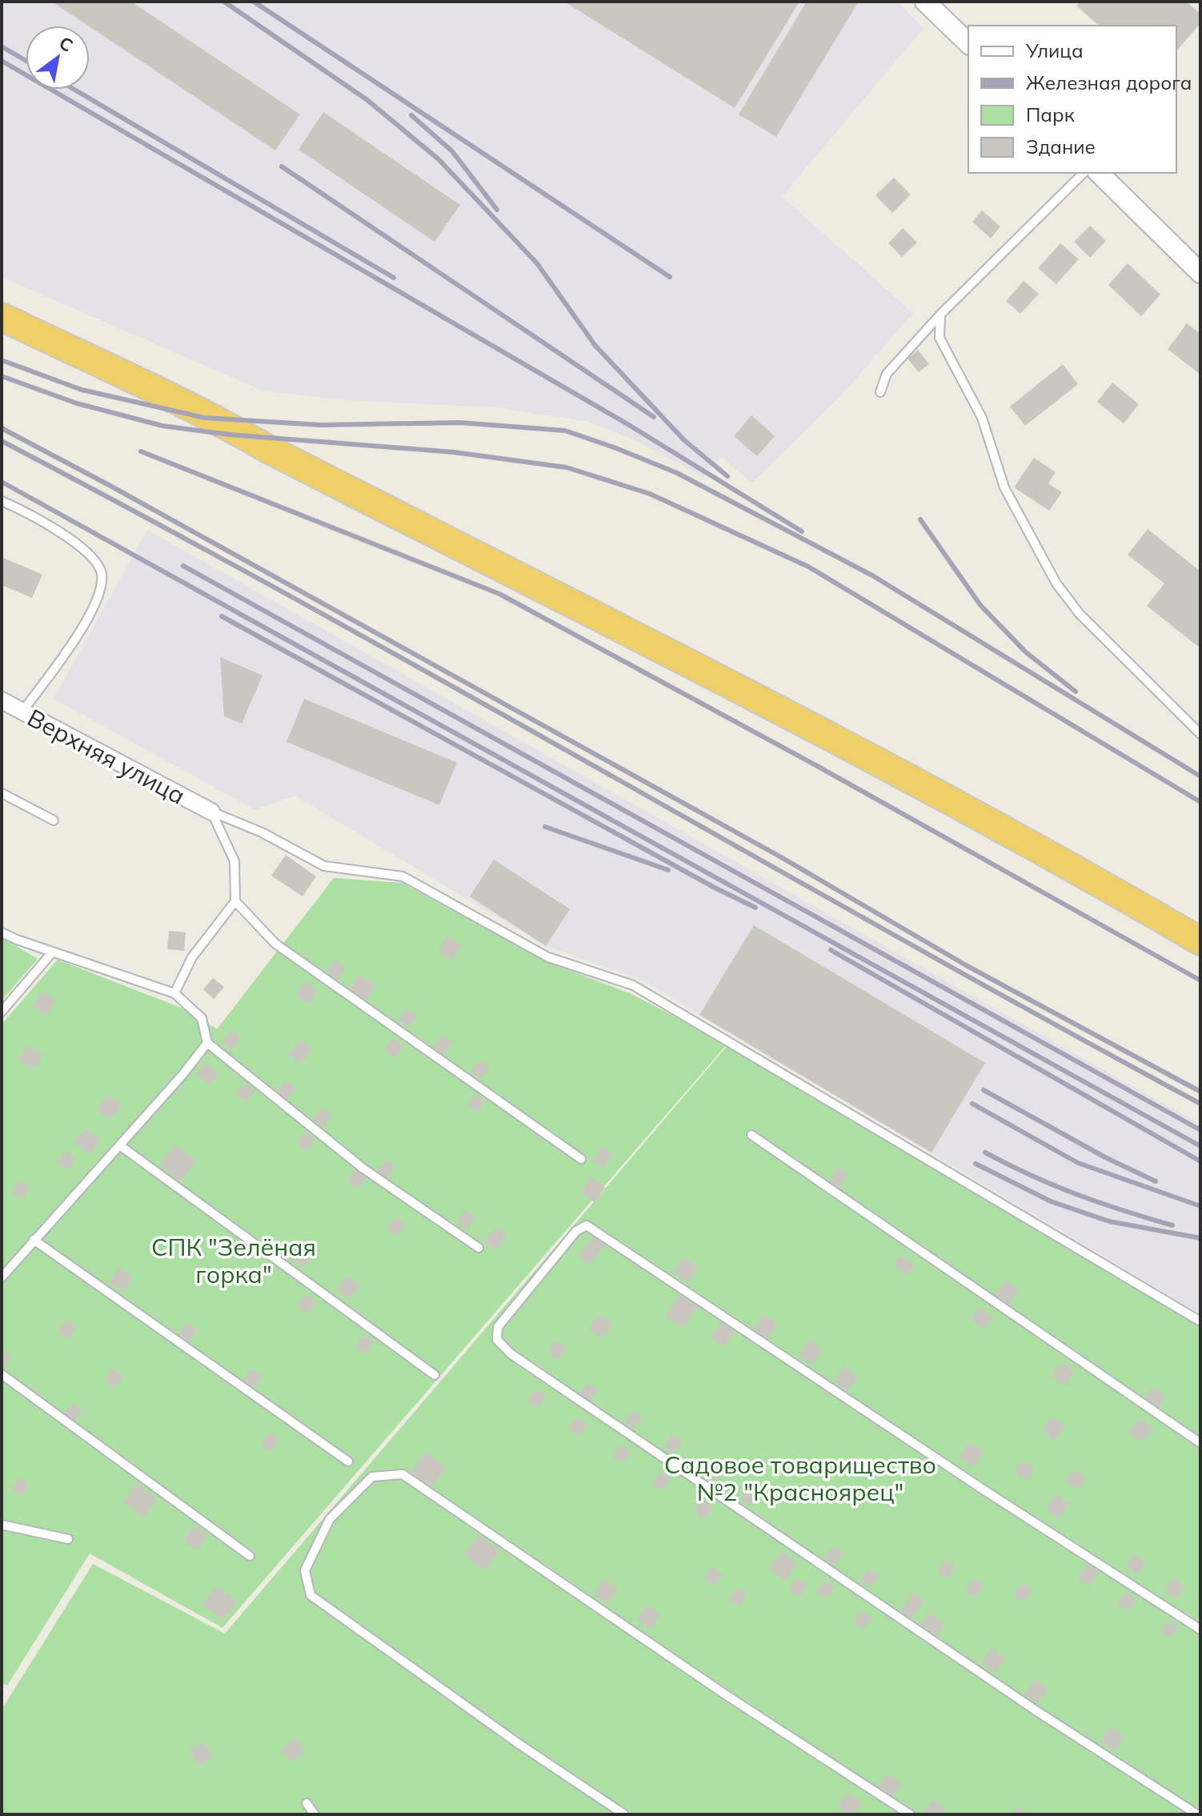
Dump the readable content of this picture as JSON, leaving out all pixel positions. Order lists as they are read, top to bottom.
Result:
{
  "streets": {
    "street": ["Верхняя улица"]
  },
  "parks": ["СПК \"Зелёная горка\"", "Садовое товарищество №2 \"Красноярец\""],
  "legend": [
    "Улица",
    "Железная дорога",
    "Парк",
    "Здание"
  ],
  "north": "top right"
}
